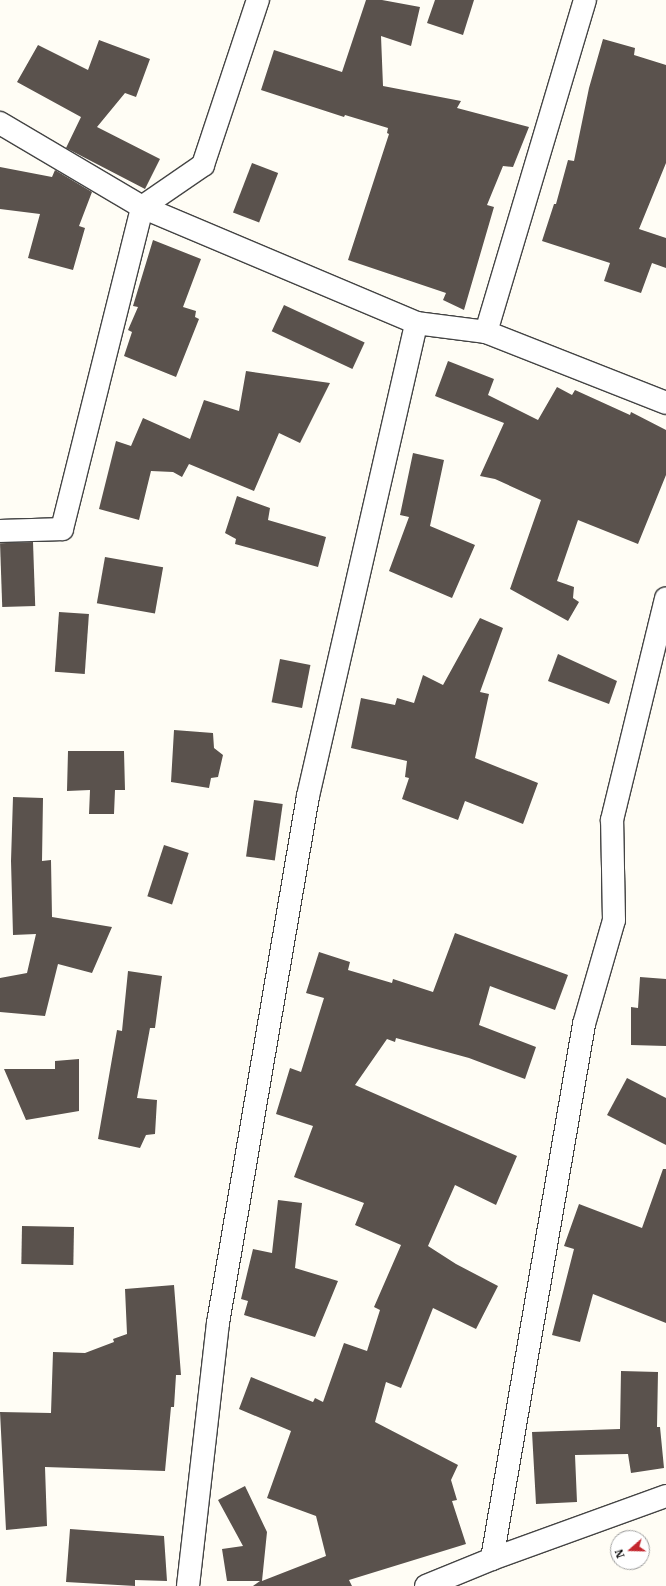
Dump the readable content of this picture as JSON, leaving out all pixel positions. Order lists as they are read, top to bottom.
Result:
{
  "north": "left"
}
